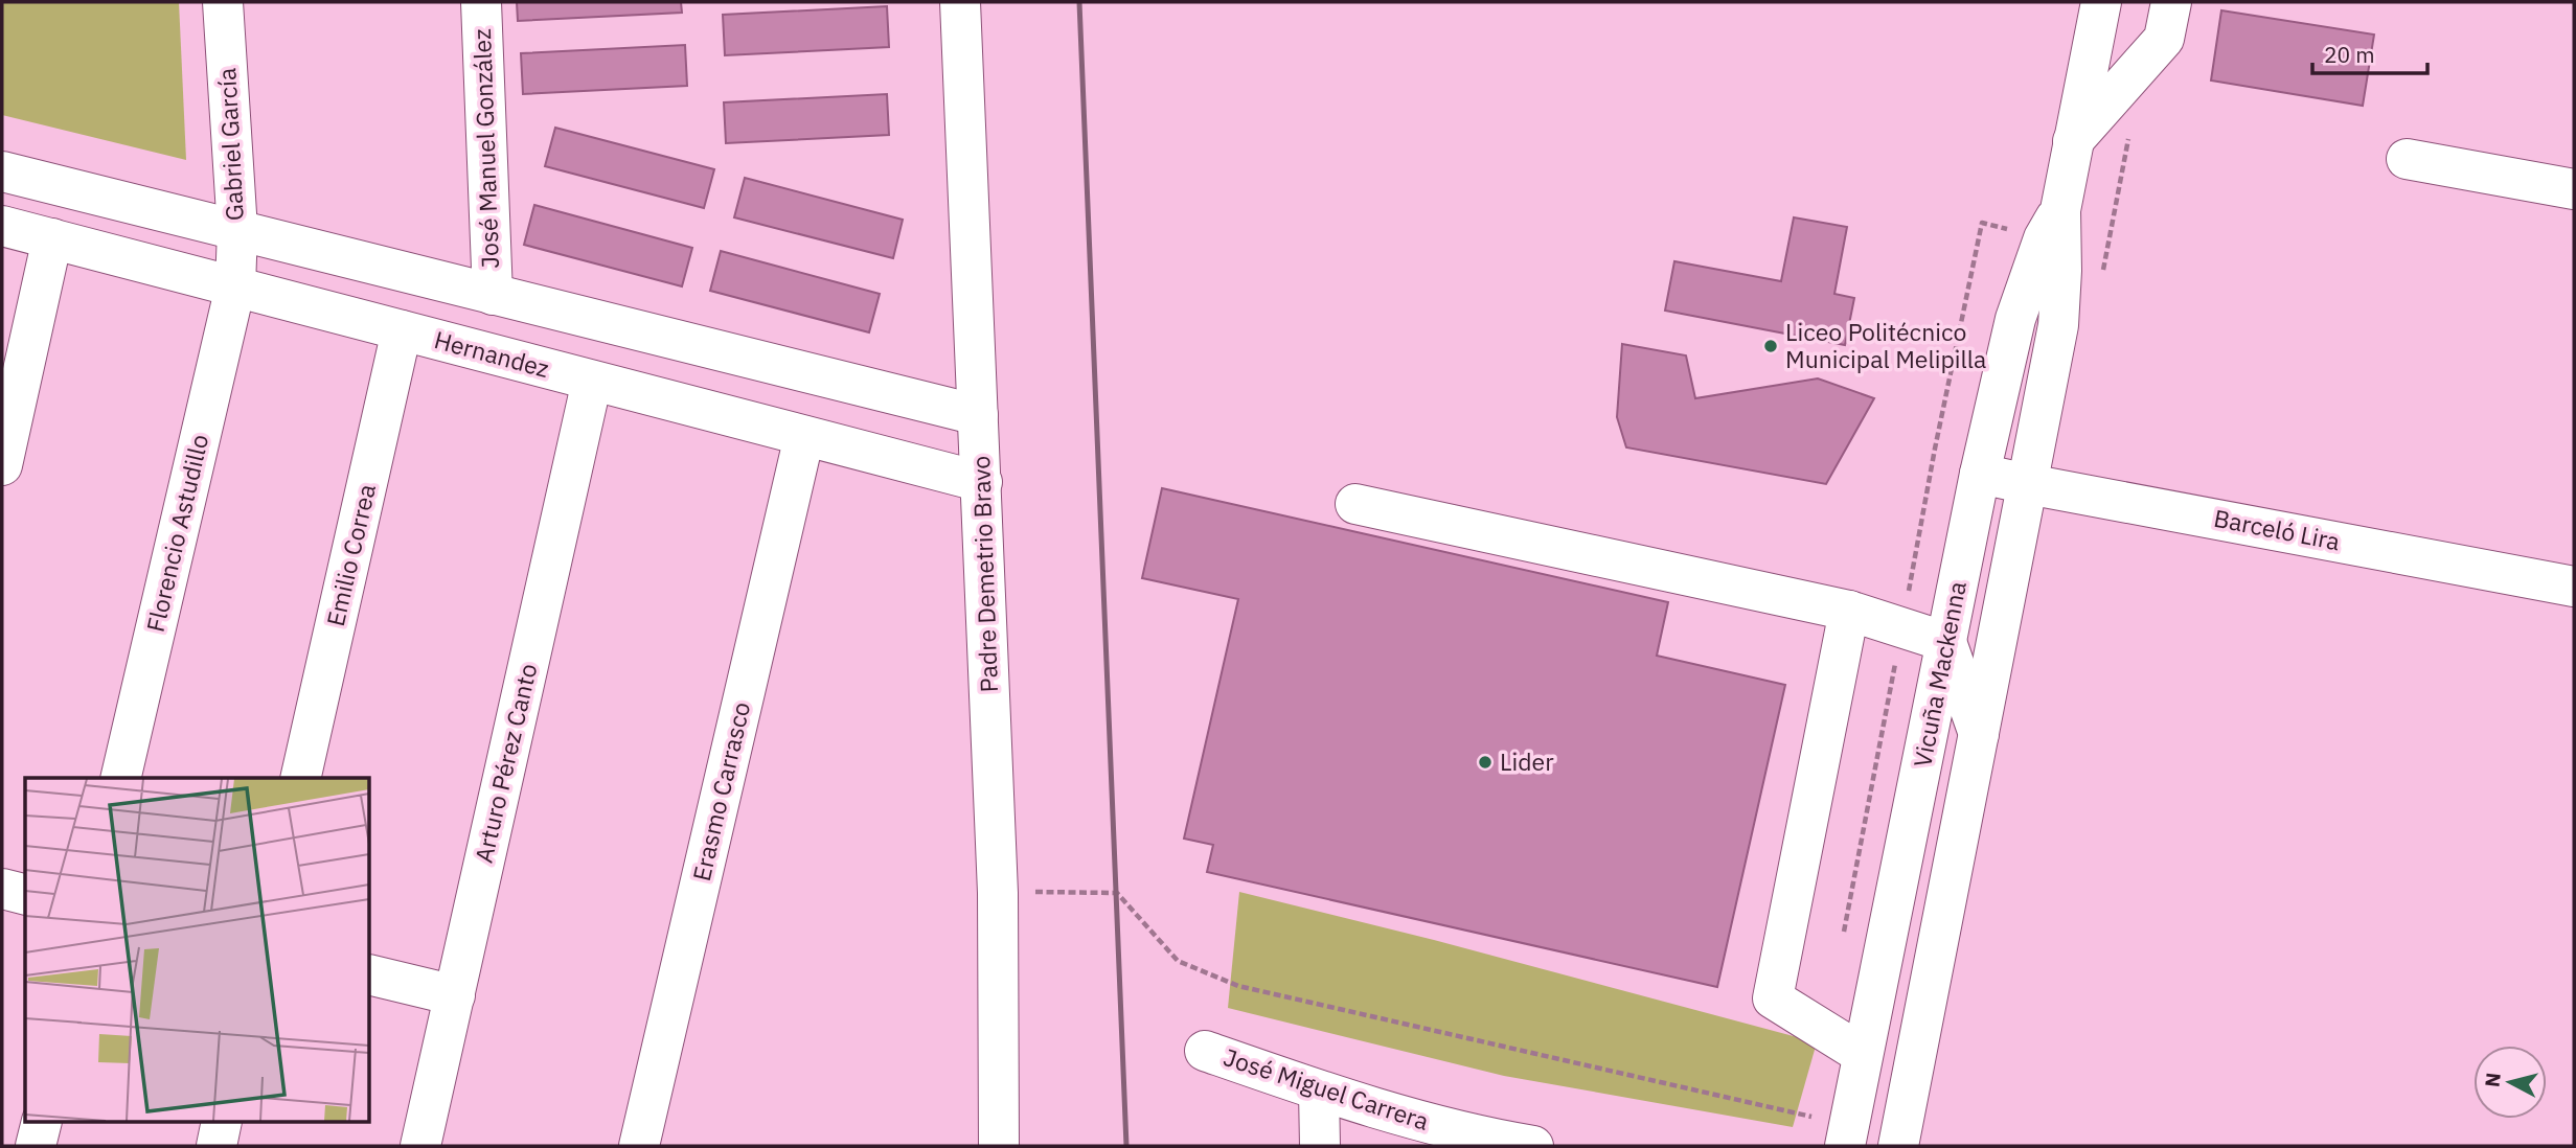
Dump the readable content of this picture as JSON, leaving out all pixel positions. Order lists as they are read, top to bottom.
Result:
{
  "streets": {
    "street": [
      "Gabriel García",
      "José Manuel González",
      "Hernandez",
      "Barceló Lira",
      "Florencio Astudillo",
      "Emilio Correa",
      "Padre Demetrio Bravo",
      "Vicuña Mackenna",
      "Arturo Pérez Canto",
      "Erasmo Carrasco",
      "José Miguel Carrera"
    ]
  },
  "crossings": [
    ["Gabriel García", "Hernandez"],
    ["Gabriel García", "Florencio Astudillo"],
    ["Hernandez", "Florencio Astudillo"],
    ["Hernandez", "Emilio Correa"],
    ["Hernandez", "Padre Demetrio Bravo"],
    ["Hernandez", "Arturo Pérez Canto"],
    ["Hernandez", "Erasmo Carrasco"],
    ["Barceló Lira", "Vicuña Mackenna"]
  ],
  "places": ["Liceo Politécnico Municipal Melipilla", "Lider"],
  "scale_bar": "20 m",
  "north": "left"
}
